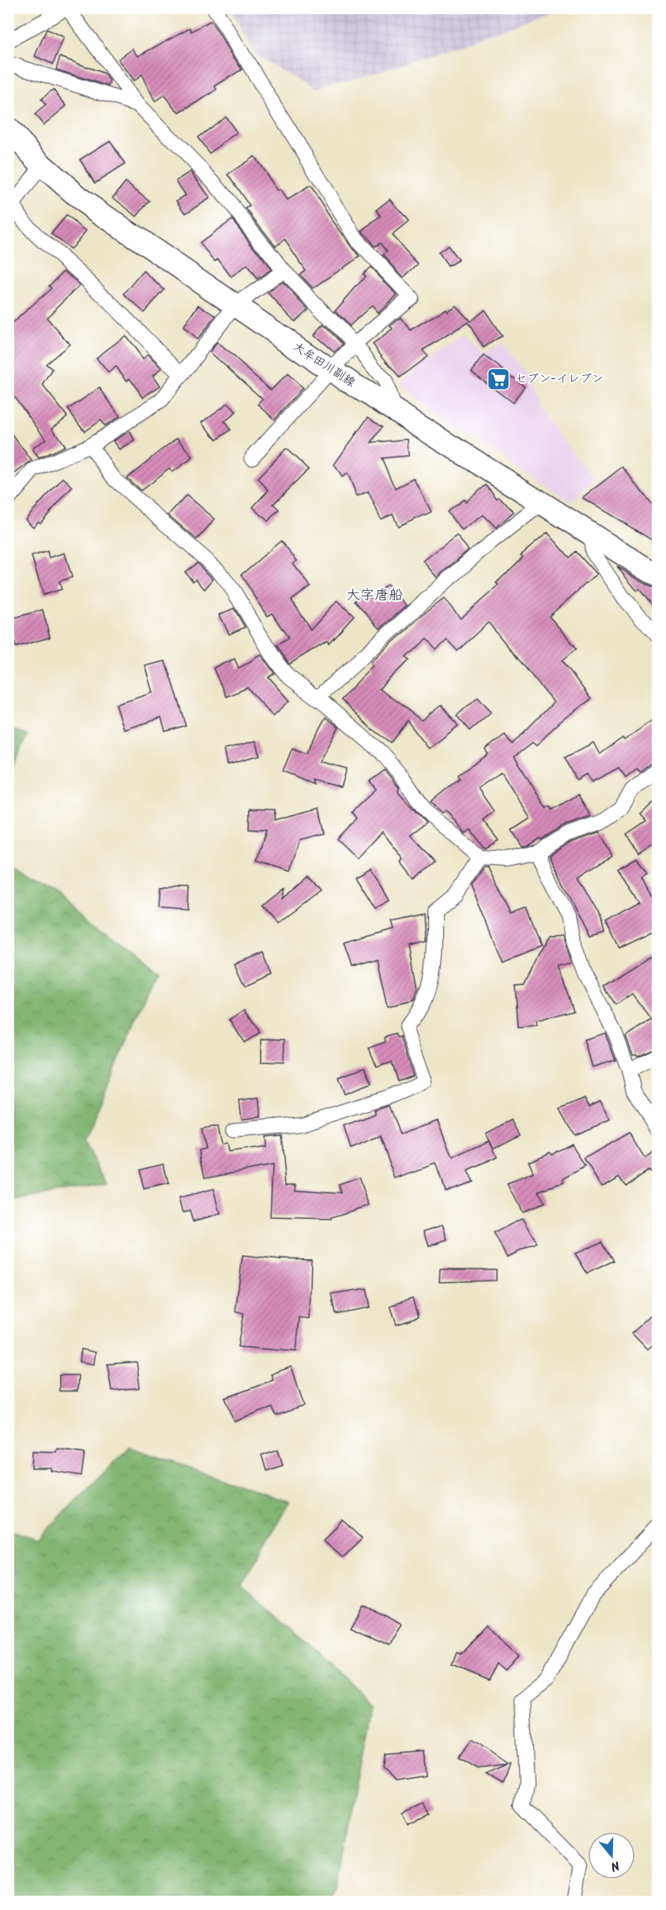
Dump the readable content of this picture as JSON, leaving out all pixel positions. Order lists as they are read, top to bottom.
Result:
{
  "streets": {
    "main road": ["大牟田川副線"]
  },
  "districts": ["大字唐船"],
  "places": {
    "supermarket": ["セブン-イレブン"]
  },
  "north": "bottom"
}
